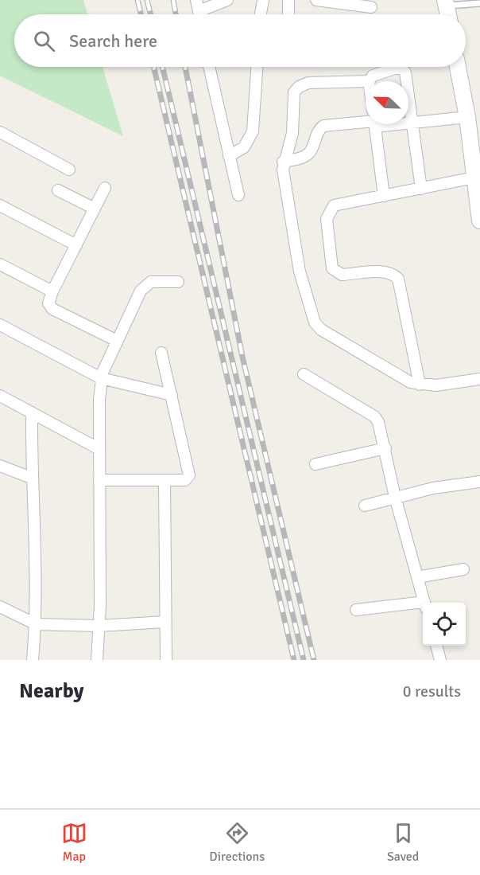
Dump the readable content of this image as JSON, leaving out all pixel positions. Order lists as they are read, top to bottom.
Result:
{
  "north": "top left",
  "page": {
    "search": "Search here",
    "heading": ["Nearby", "0 results"],
    "nav": ["Map", "Directions", "Saved"]
  }
}
